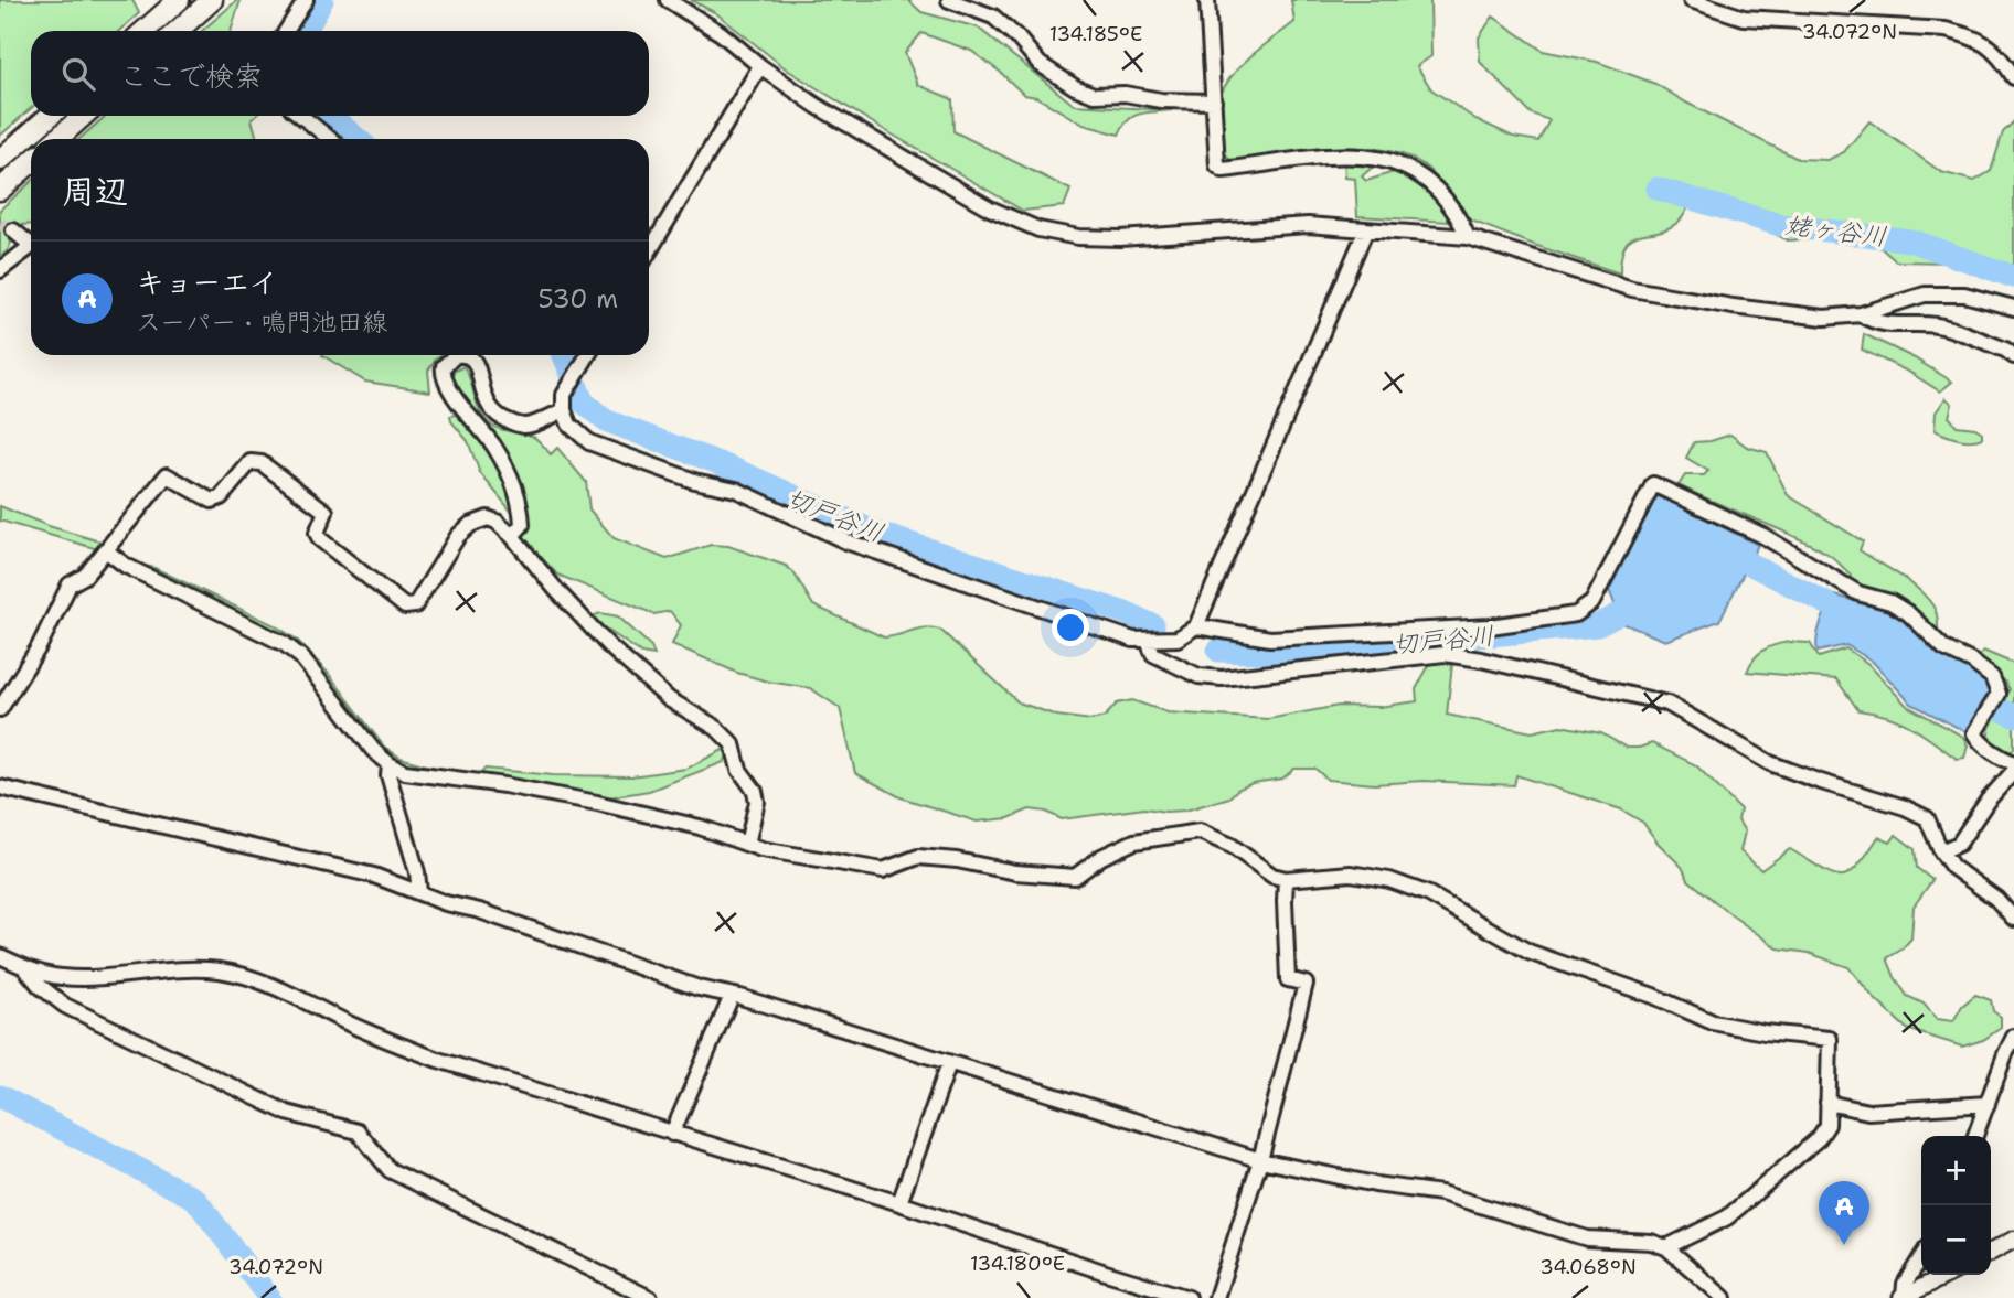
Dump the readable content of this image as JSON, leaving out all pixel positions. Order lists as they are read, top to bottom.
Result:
{
  "water": ["姥ヶ谷川", "切戸谷川"],
  "page": {
    "search": "ここで検索",
    "heading": "周辺",
    "list": [
      {
        "mark": "A",
        "name": "キョーエイ",
        "note": "スーパー · 鳴門池田線",
        "value": "530 m"
      }
    ],
    "map_buttons": ["+", "−"],
    "pins": "A"
  },
  "coordinates": [
    "34.072°N",
    "134.185°E",
    "134.180°E",
    "34.068°N"
  ]
}
